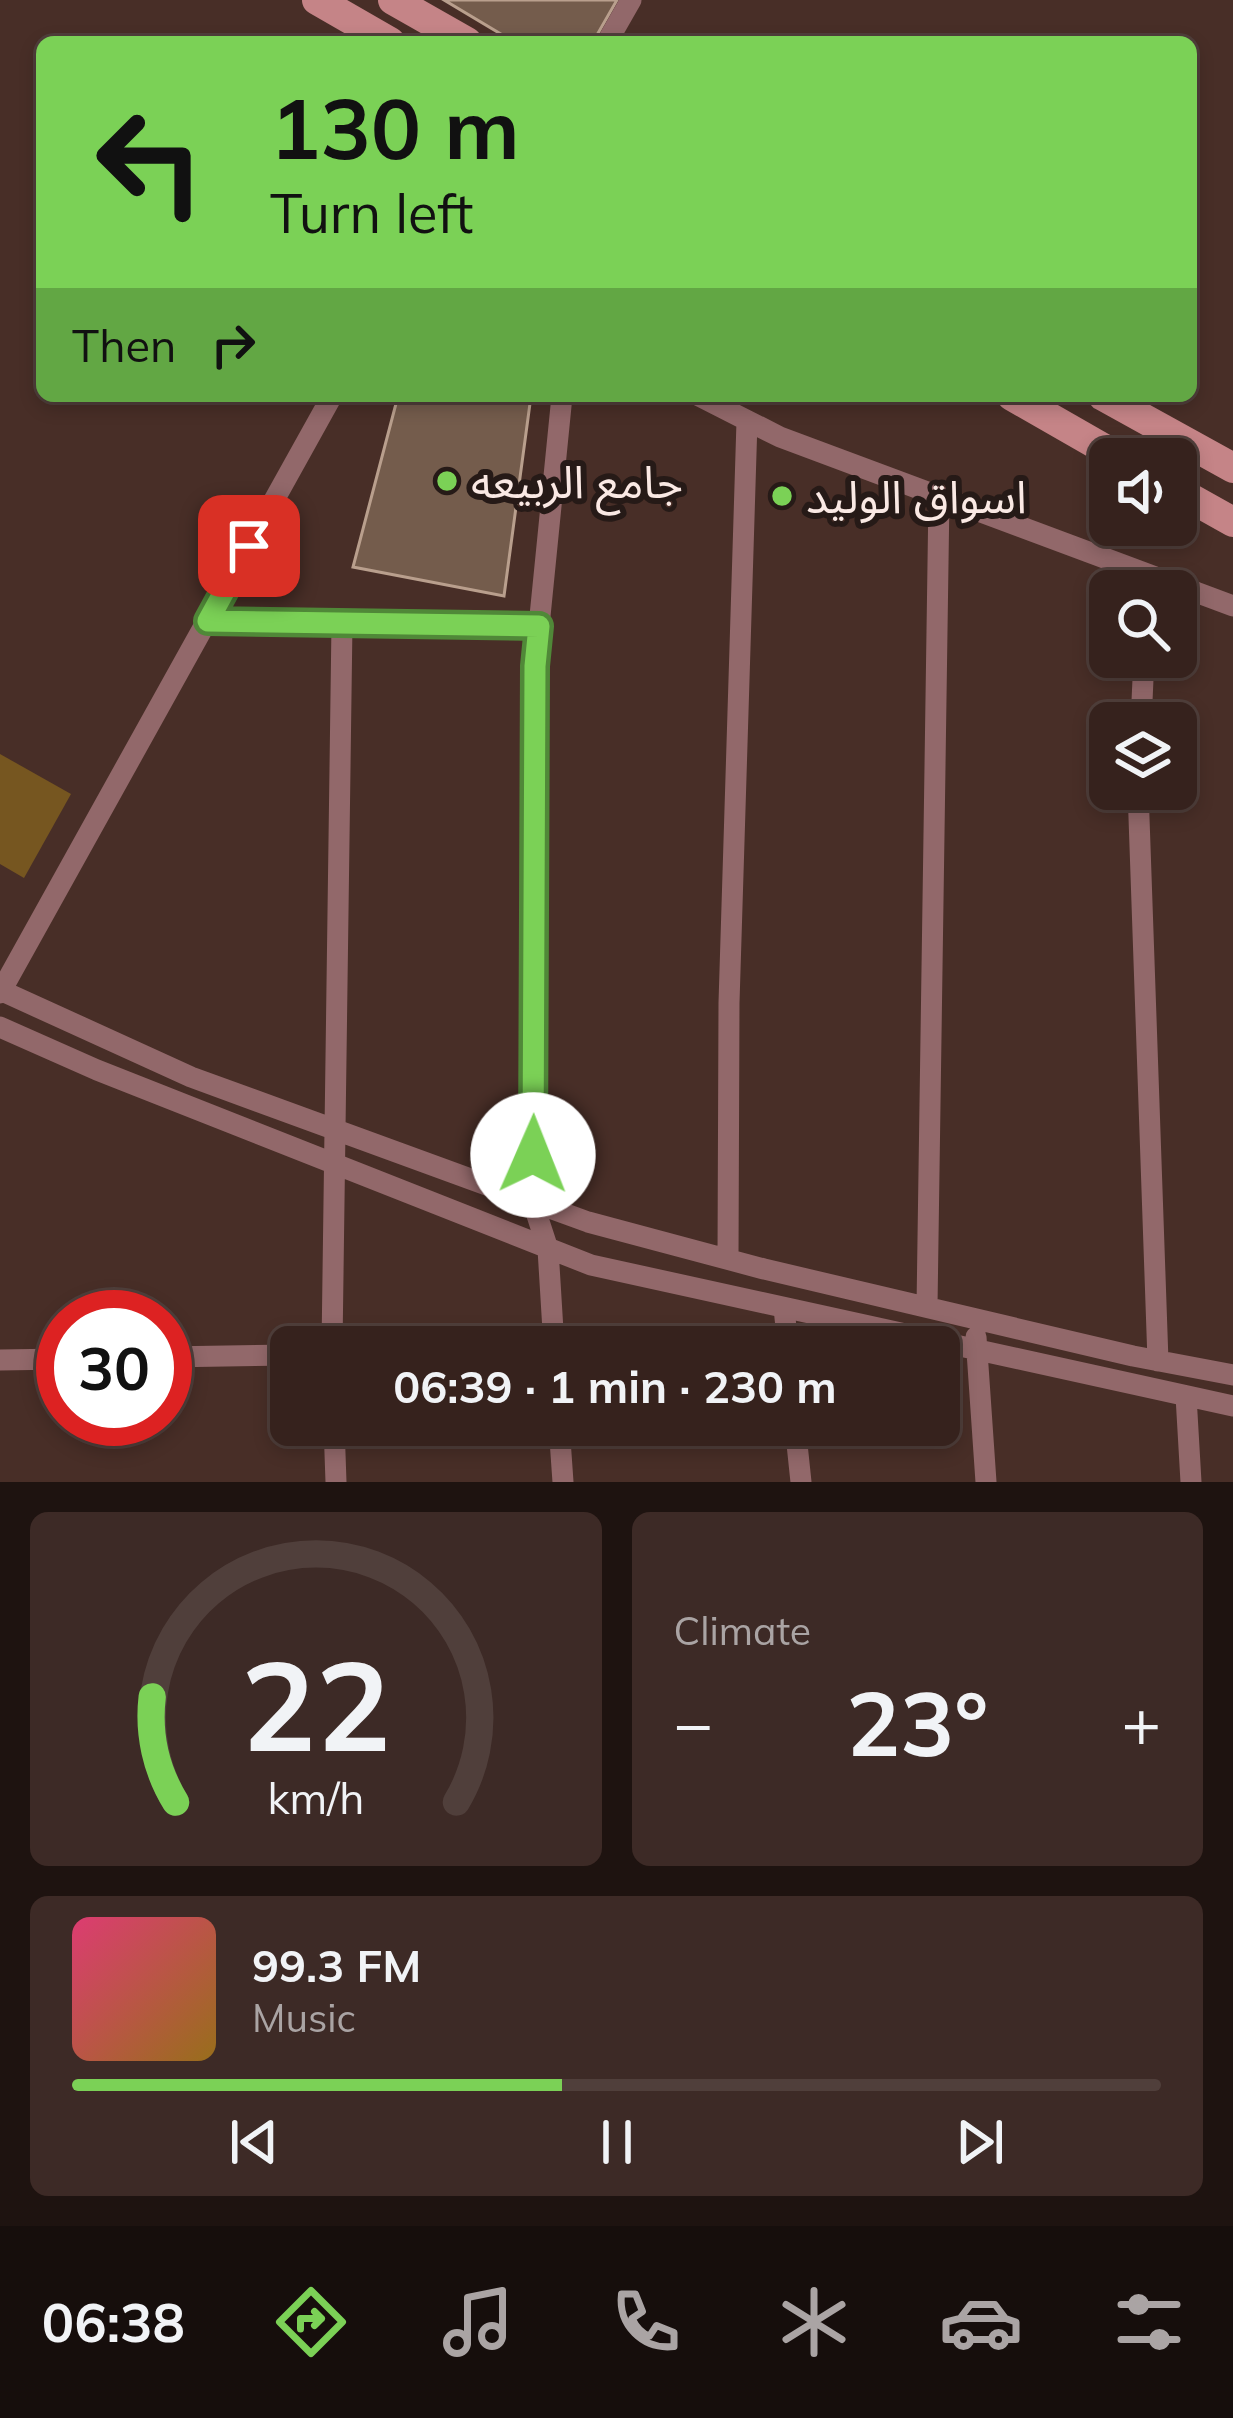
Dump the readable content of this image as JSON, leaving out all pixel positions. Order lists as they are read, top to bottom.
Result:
{
  "places": ["جامع الربيعه", "اسواق الوليد"],
  "page": {
    "turn": ["130 m", "Turn left"],
    "then": "Then",
    "limit": "30",
    "trip": "06:39 · 1 min · 230 m",
    "tile": "Climate",
    "heat": ["−", "23°", "+"],
    "song": ["99.3 FM", "Music"],
    "tabs": "06:38",
    "gauge": ["22", "km/h"]
  }
}
